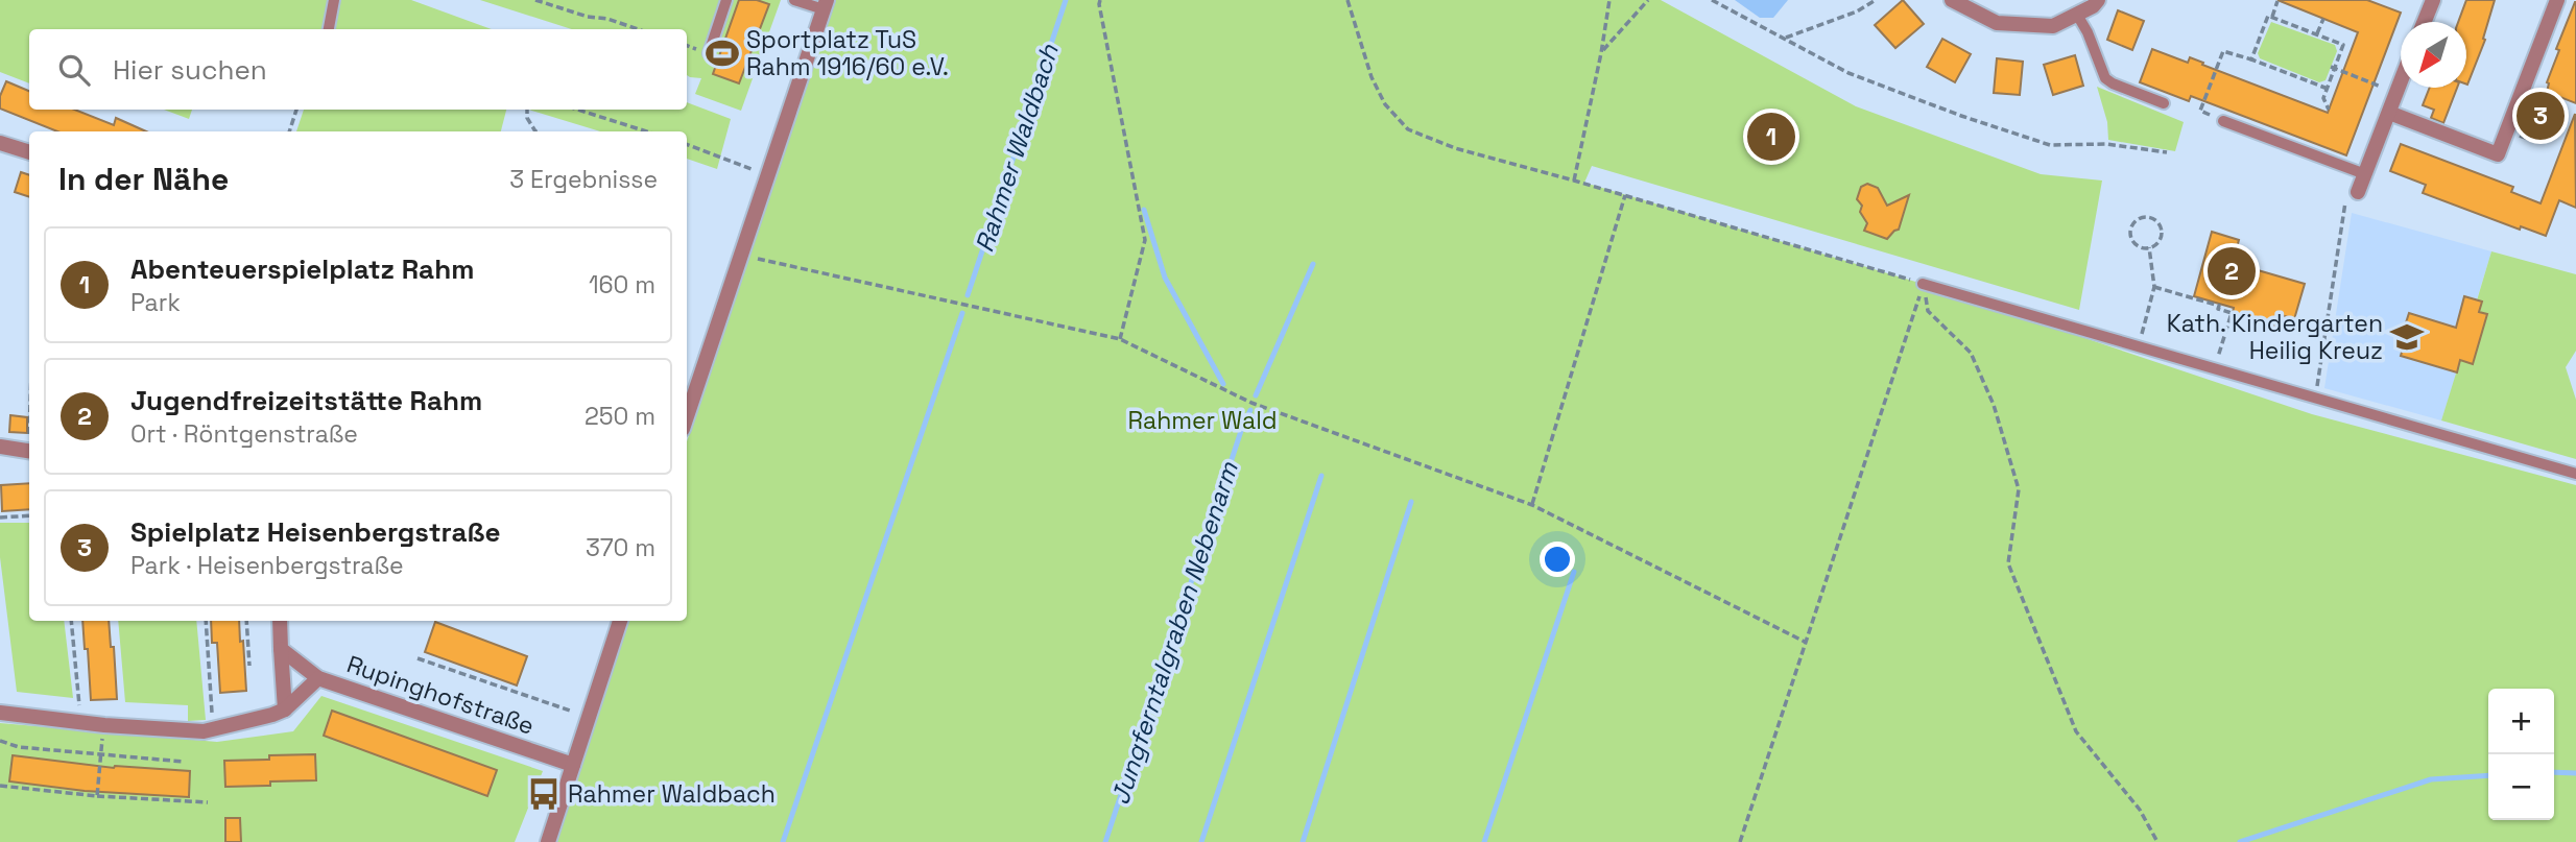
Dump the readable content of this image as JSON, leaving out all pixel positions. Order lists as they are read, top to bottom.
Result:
{
  "streets": {
    "street": ["Rupinghofstraße"]
  },
  "water": ["Rahmer Waldbach", "Jungferntalgraben Nebenarm"],
  "parks": ["Rahmer Wald"],
  "places": {
    "sports": ["Sportplatz TuS Rahm 1916/60 e.V."],
    "school or university": ["Kath. Kindergarten Heilig Kreuz"],
    "bus stop": ["Rahmer Waldbach"]
  },
  "north": "bottom left",
  "page": {
    "search": "Hier suchen",
    "pins": ["3", "1", "2"],
    "heading": ["In der Nähe", "3 Ergebnisse"],
    "list": [
      {
        "mark": "1",
        "name": "Abenteuerspielplatz Rahm",
        "note": "Park",
        "value": "160 m"
      },
      {
        "mark": "2",
        "name": "Jugendfreizeitstätte Rahm",
        "note": "Ort · Röntgenstraße",
        "value": "250 m"
      },
      {
        "mark": "3",
        "name": "Spielplatz Heisenbergstraße",
        "note": "Park · Heisenbergstraße",
        "value": "370 m"
      }
    ],
    "map_buttons": ["+", "−"]
  }
}
